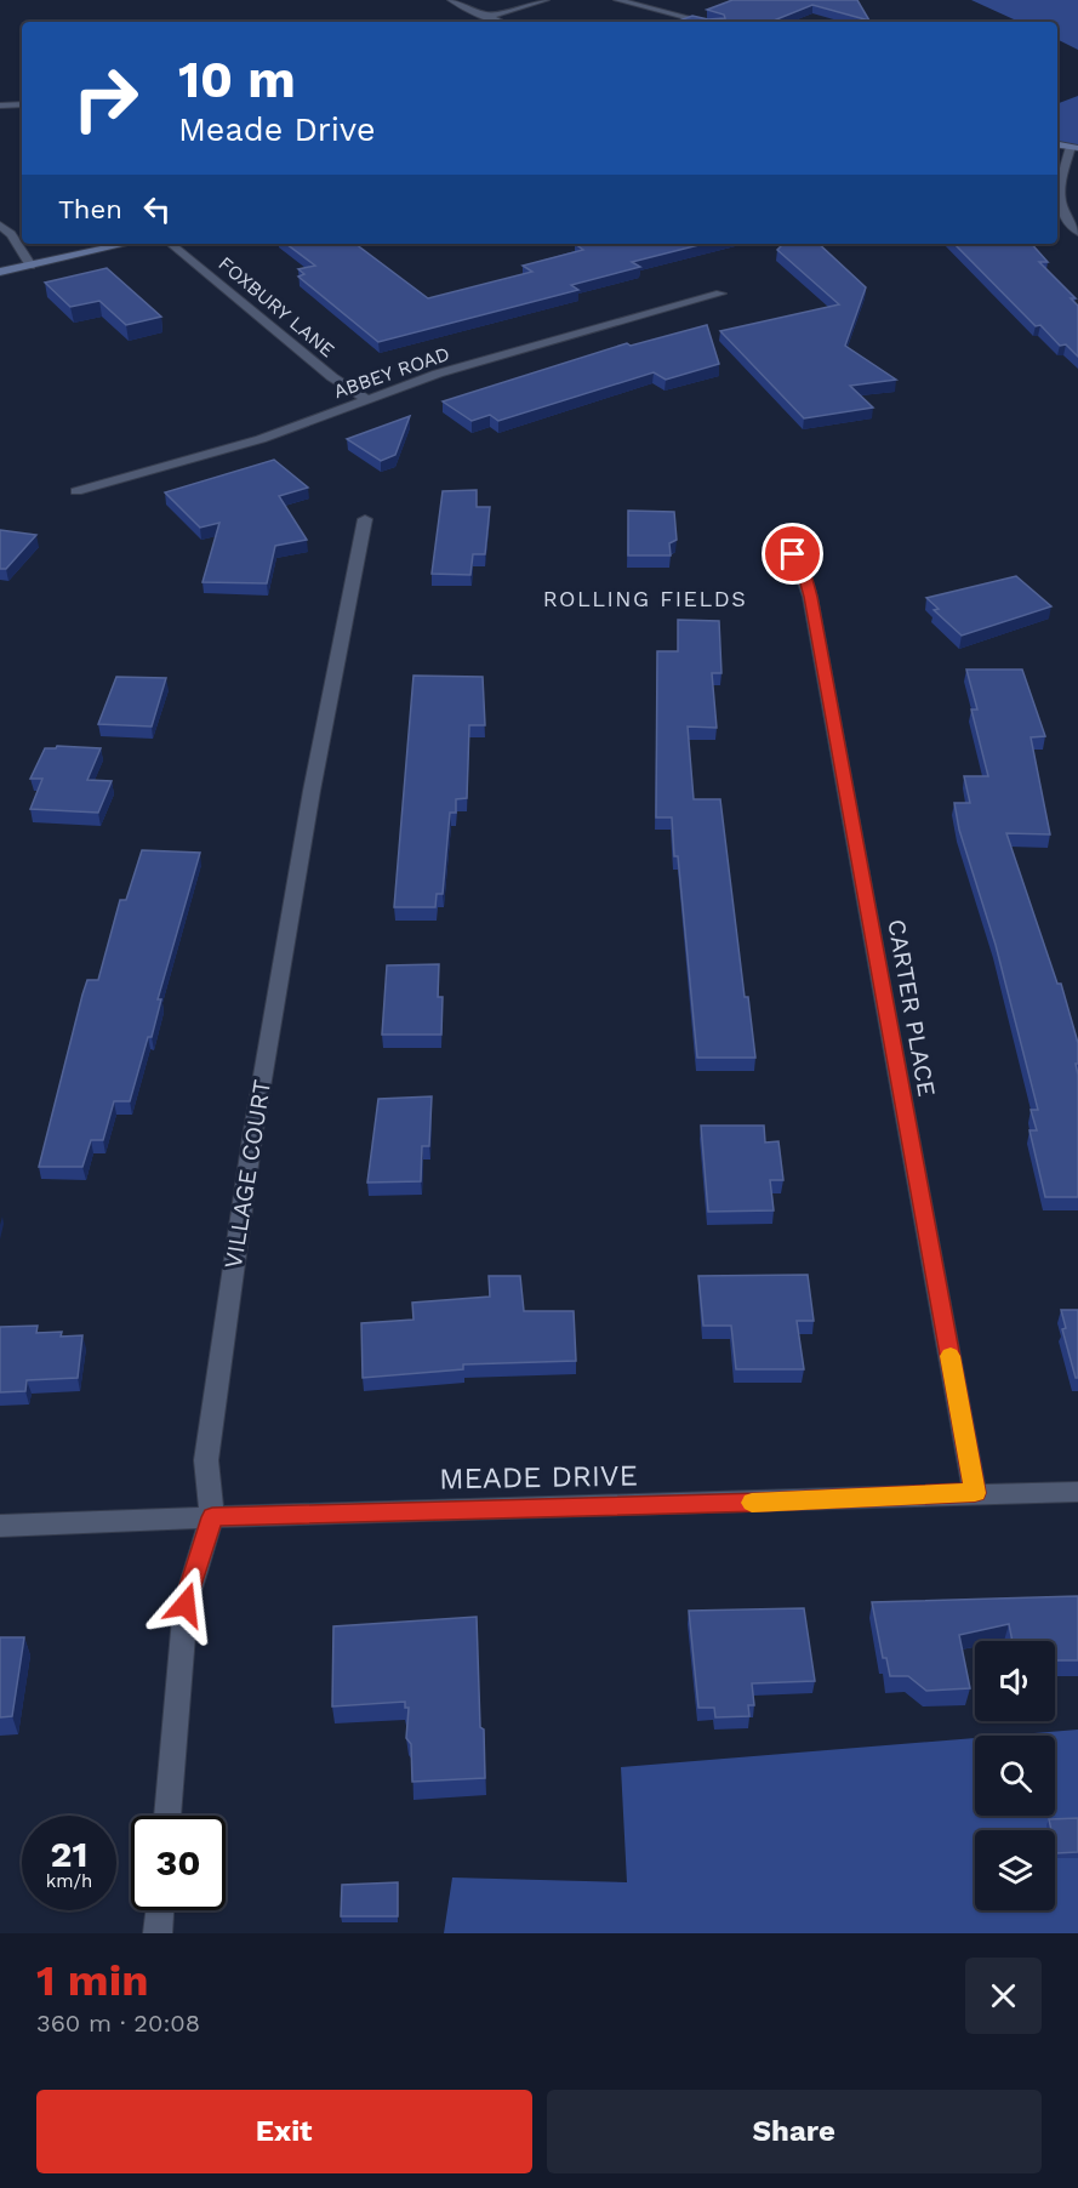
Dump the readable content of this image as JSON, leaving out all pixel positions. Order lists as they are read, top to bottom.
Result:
{
  "streets": {
    "street": [
      "FOXBURY LANE",
      "ABBEY ROAD",
      "CARTER PLACE",
      "VILLAGE COURT",
      "MEADE DRIVE"
    ]
  },
  "crossings": [
    ["FOXBURY LANE", "ABBEY ROAD"],
    ["CARTER PLACE", "MEADE DRIVE"],
    ["VILLAGE COURT", "MEADE DRIVE"]
  ],
  "districts": ["ROLLING FIELDS"],
  "page": {
    "turn": ["10 m", "Meade Drive"],
    "then": "Then",
    "speed": "21 km/h",
    "limit": "30",
    "heading": ["1 min", "360 m · 20:08"],
    "buttons": ["Exit", "Share"]
  }
}
